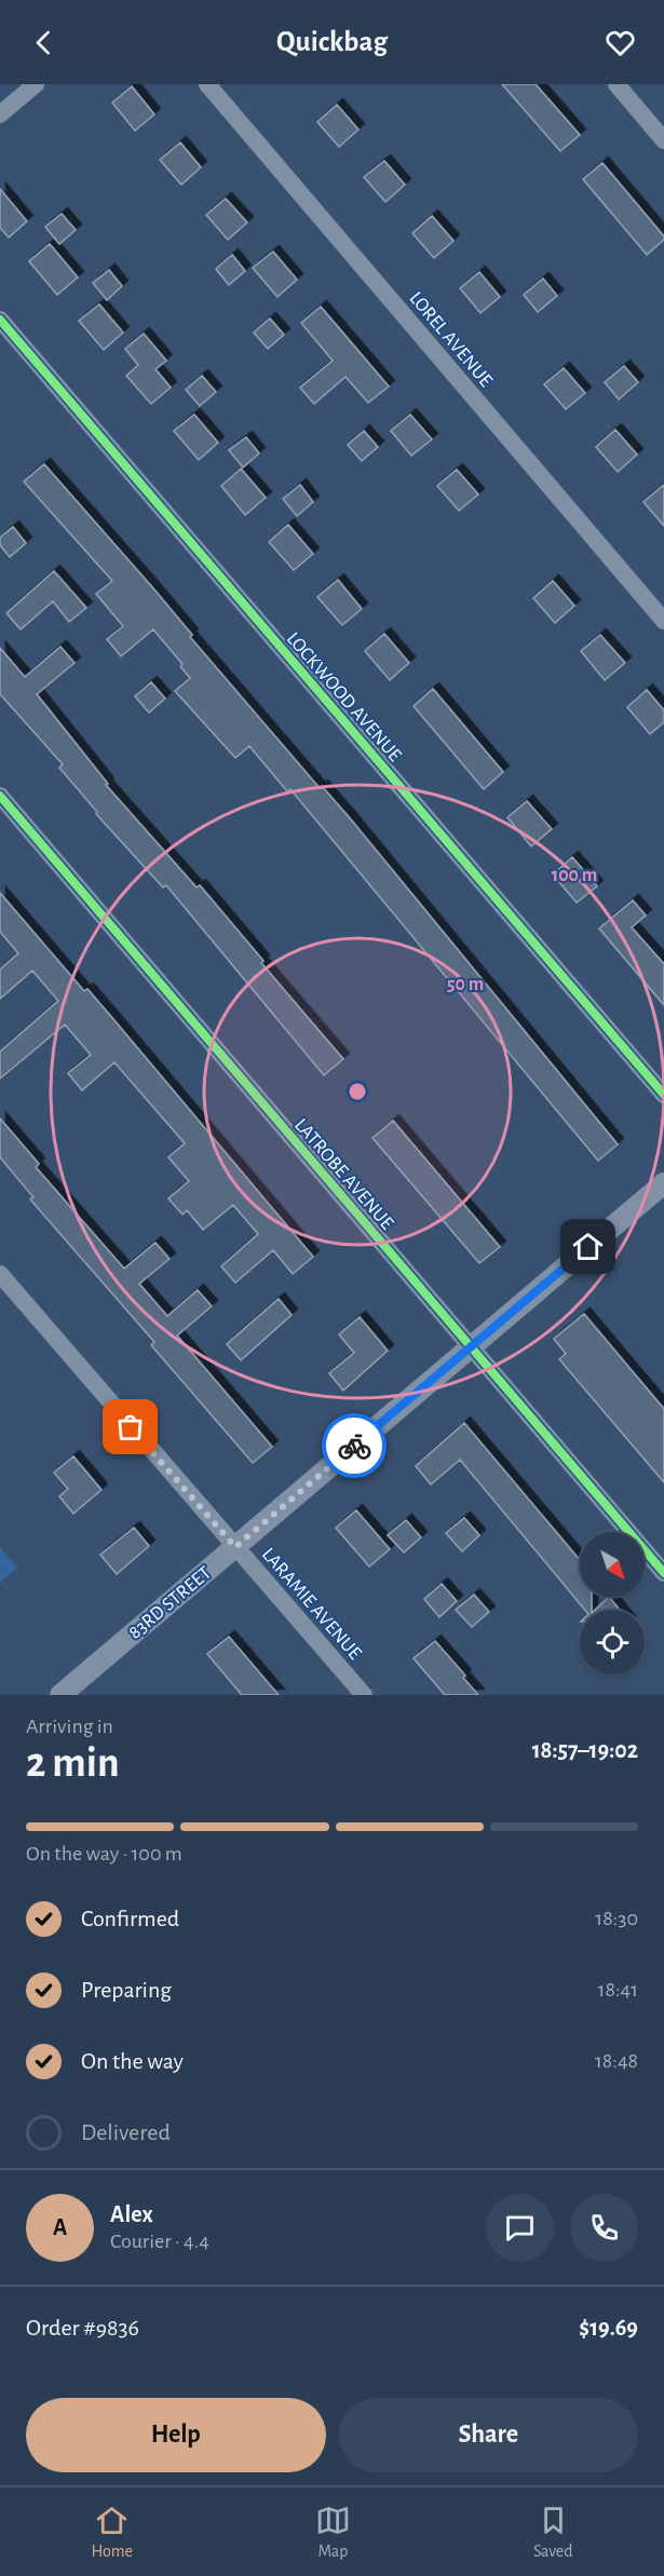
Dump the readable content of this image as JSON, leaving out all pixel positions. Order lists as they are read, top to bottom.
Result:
{
  "streets": {
    "street": [
      "LOREL AVENUE",
      "LOCKWOOD AVENUE",
      "LATROBE AVENUE",
      "83RD STREET",
      "LARAMIE AVENUE"
    ]
  },
  "crossings": [
    ["LATROBE AVENUE", "83RD STREET"],
    ["83RD STREET", "LARAMIE AVENUE"]
  ],
  "north": "bottom right",
  "page": {
    "header": "Quickbag",
    "heading": ["2 min", "Arriving in", "18:57–19:02"],
    "panel": [
      "Alex",
      "Courier · 4.4",
      "Order #9836",
      "$19.69"
    ],
    "bar": "On the way · 100 m",
    "list": [
      ["Confirmed", "18:30"],
      ["Preparing", "18:41"],
      ["On the way", "18:48"],
      "Delivered"
    ],
    "round": "A",
    "buttons": ["Help", "Share"],
    "tabs": ["Home", "Map", "Saved"]
  },
  "rings": ["100 m", "50 m"]
}
